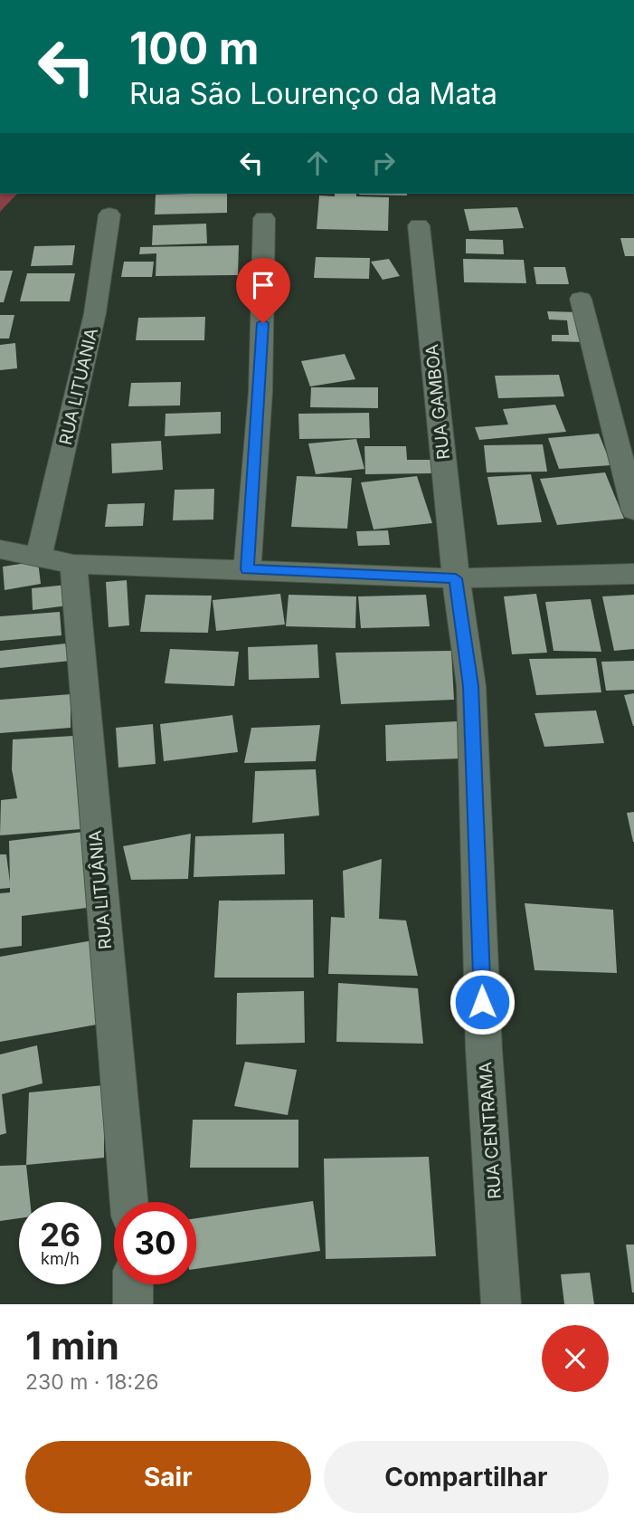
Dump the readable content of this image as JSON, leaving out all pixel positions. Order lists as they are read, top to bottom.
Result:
{
  "streets": {
    "street": [
      "RUA LITUANIA",
      "RUA GAMBOA",
      "RUA LITUÂNIA",
      "RUA CENTRAMA"
    ]
  },
  "crossings": [
    ["RUA GAMBOA", "RUA CENTRAMA"]
  ],
  "page": {
    "turn": ["100 m", "Rua São Lourenço da Mata"],
    "speed": "26 km/h",
    "limit": "30",
    "heading": ["1 min", "230 m · 18:26"],
    "buttons": ["Sair", "Compartilhar"]
  }
}
